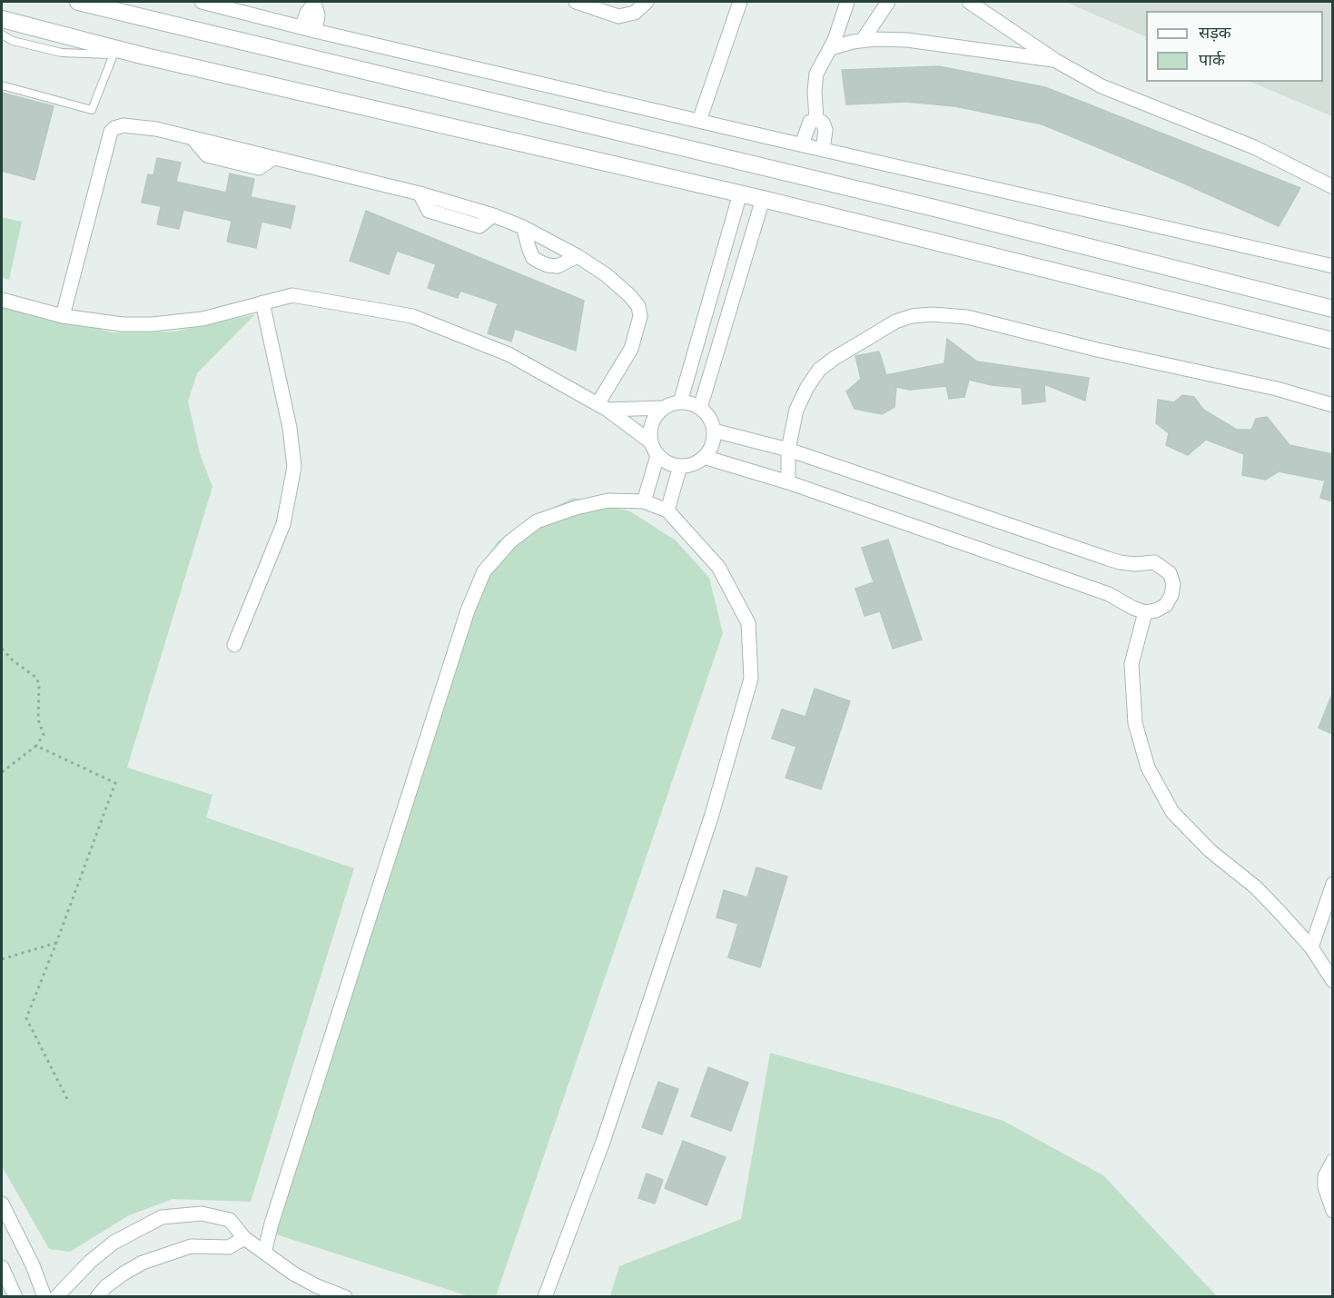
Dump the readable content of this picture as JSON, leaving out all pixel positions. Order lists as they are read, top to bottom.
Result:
{
  "legend": ["सड़क", "पार्क"]
}
